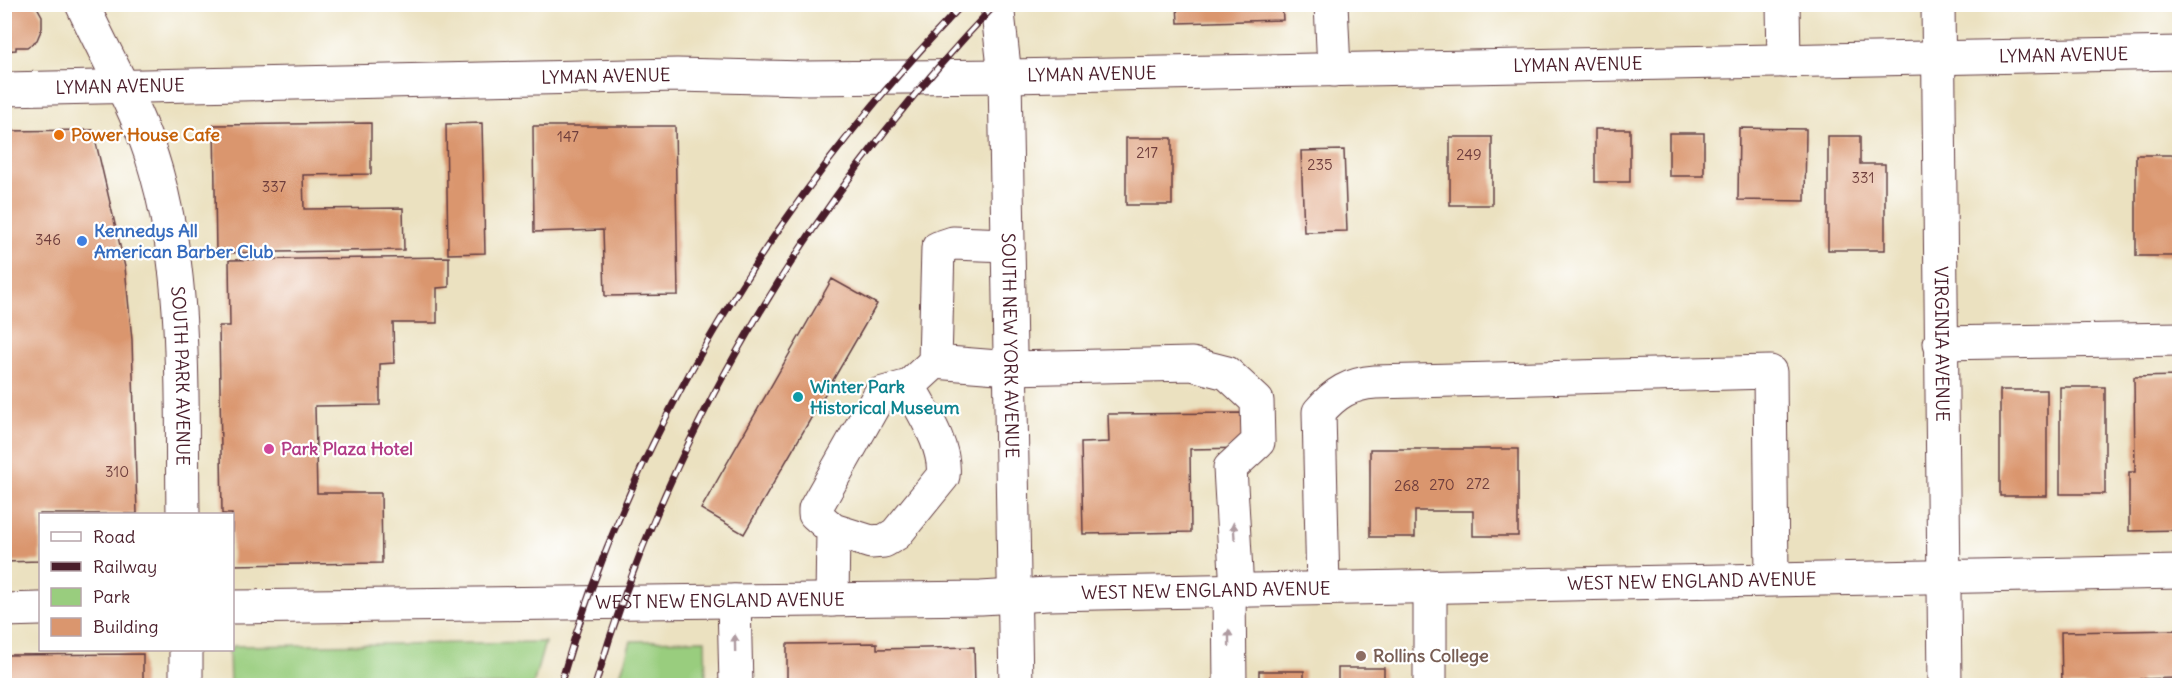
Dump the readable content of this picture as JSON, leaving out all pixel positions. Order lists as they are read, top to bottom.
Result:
{
  "streets": {
    "street": [
      "LYMAN AVENUE",
      "SOUTH NEW YORK AVENUE",
      "VIRGINIA AVENUE",
      "SOUTH PARK AVENUE",
      "WEST NEW ENGLAND AVENUE"
    ]
  },
  "crossings": [
    ["LYMAN AVENUE", "SOUTH NEW YORK AVENUE"],
    ["LYMAN AVENUE", "VIRGINIA AVENUE"],
    ["LYMAN AVENUE", "SOUTH PARK AVENUE"],
    ["SOUTH NEW YORK AVENUE", "WEST NEW ENGLAND AVENUE"],
    ["VIRGINIA AVENUE", "WEST NEW ENGLAND AVENUE"]
  ],
  "places": [
    "Power House Cafe",
    "Kennedys All American Barber Club",
    "Winter Park Historical Museum",
    "Park Plaza Hotel",
    "Rollins College"
  ],
  "house_numbers": [
    "147",
    "217",
    "249",
    "235",
    "331",
    "337",
    "346",
    "310",
    "272",
    "270",
    "268"
  ],
  "legend": [
    "Road",
    "Railway",
    "Park",
    "Building"
  ]
}
